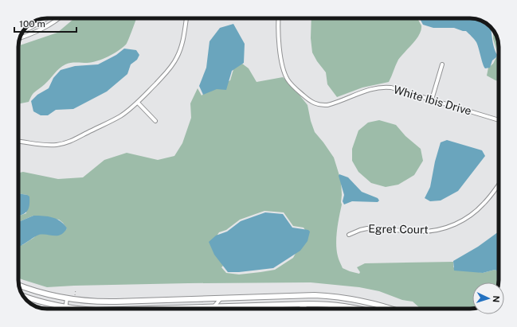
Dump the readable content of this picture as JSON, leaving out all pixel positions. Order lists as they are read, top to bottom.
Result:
{
  "streets": {
    "street": ["White Ibis Drive", "Egret Court"]
  },
  "scale_bar": "100 m",
  "north": "right"
}
